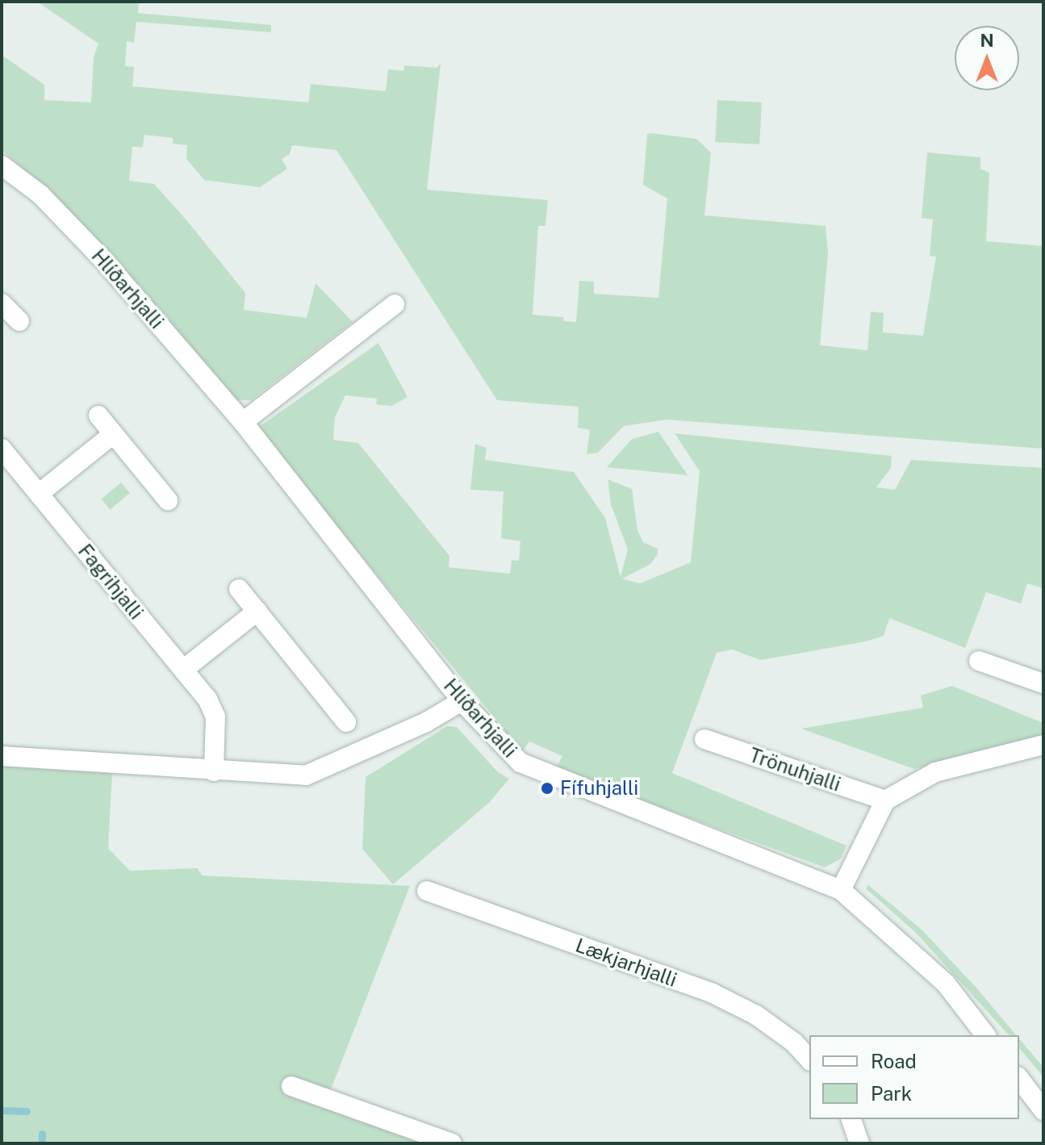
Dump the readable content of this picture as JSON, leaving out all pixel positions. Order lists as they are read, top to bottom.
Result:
{
  "streets": {
    "street": [
      "Hlíðarhjalli",
      "Fagrihjalli",
      "Trönuhjalli",
      "Lækjarhjalli"
    ]
  },
  "places": ["Fífuhjalli"],
  "legend": ["Road", "Park"],
  "north": "top"
}
